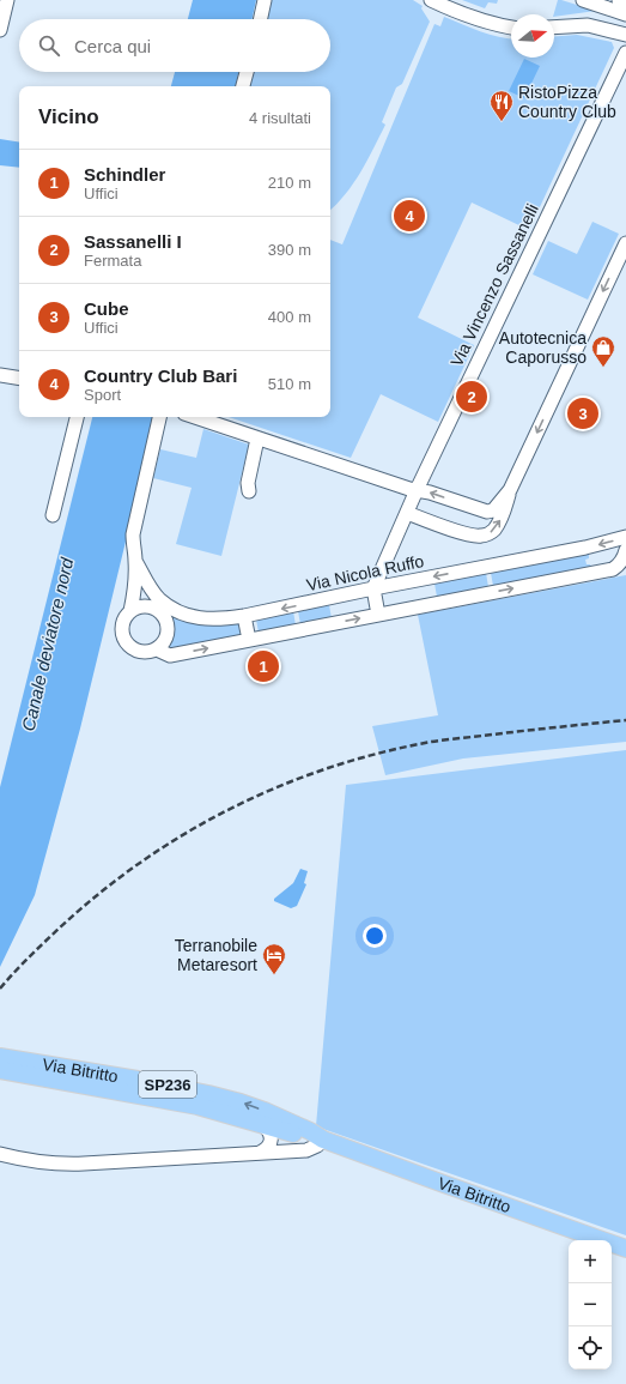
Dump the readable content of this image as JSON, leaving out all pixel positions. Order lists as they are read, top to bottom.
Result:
{
  "streets": {
    "main road": ["Via Bitritto", "SP236"],
    "street": ["Via Vincenzo Sassanelli", "Via Nicola Ruffo"]
  },
  "crossings": [
    ["Via Vincenzo Sassanelli", "Via Nicola Ruffo"]
  ],
  "water": ["Canale deviatore nord"],
  "places": {
    "restaurant": ["RistoPizza Country Club"],
    "shop": ["Autotecnica Caporusso"],
    "hotel": ["Terranobile Metaresort"]
  },
  "north": "right",
  "page": {
    "search": "Cerca qui",
    "heading": ["Vicino", "4 risultati"],
    "list": [
      {
        "mark": "1",
        "name": "Schindler",
        "note": "Uffici",
        "value": "210 m"
      },
      {
        "mark": "2",
        "name": "Sassanelli I",
        "note": "Fermata",
        "value": "390 m"
      },
      {
        "mark": "3",
        "name": "Cube",
        "note": "Uffici",
        "value": "400 m"
      },
      {
        "mark": "4",
        "name": "Country Club Bari",
        "note": "Sport",
        "value": "510 m"
      }
    ],
    "pins": [
      "4",
      "2",
      "3",
      "1"
    ],
    "map_buttons": ["+", "−"]
  }
}
